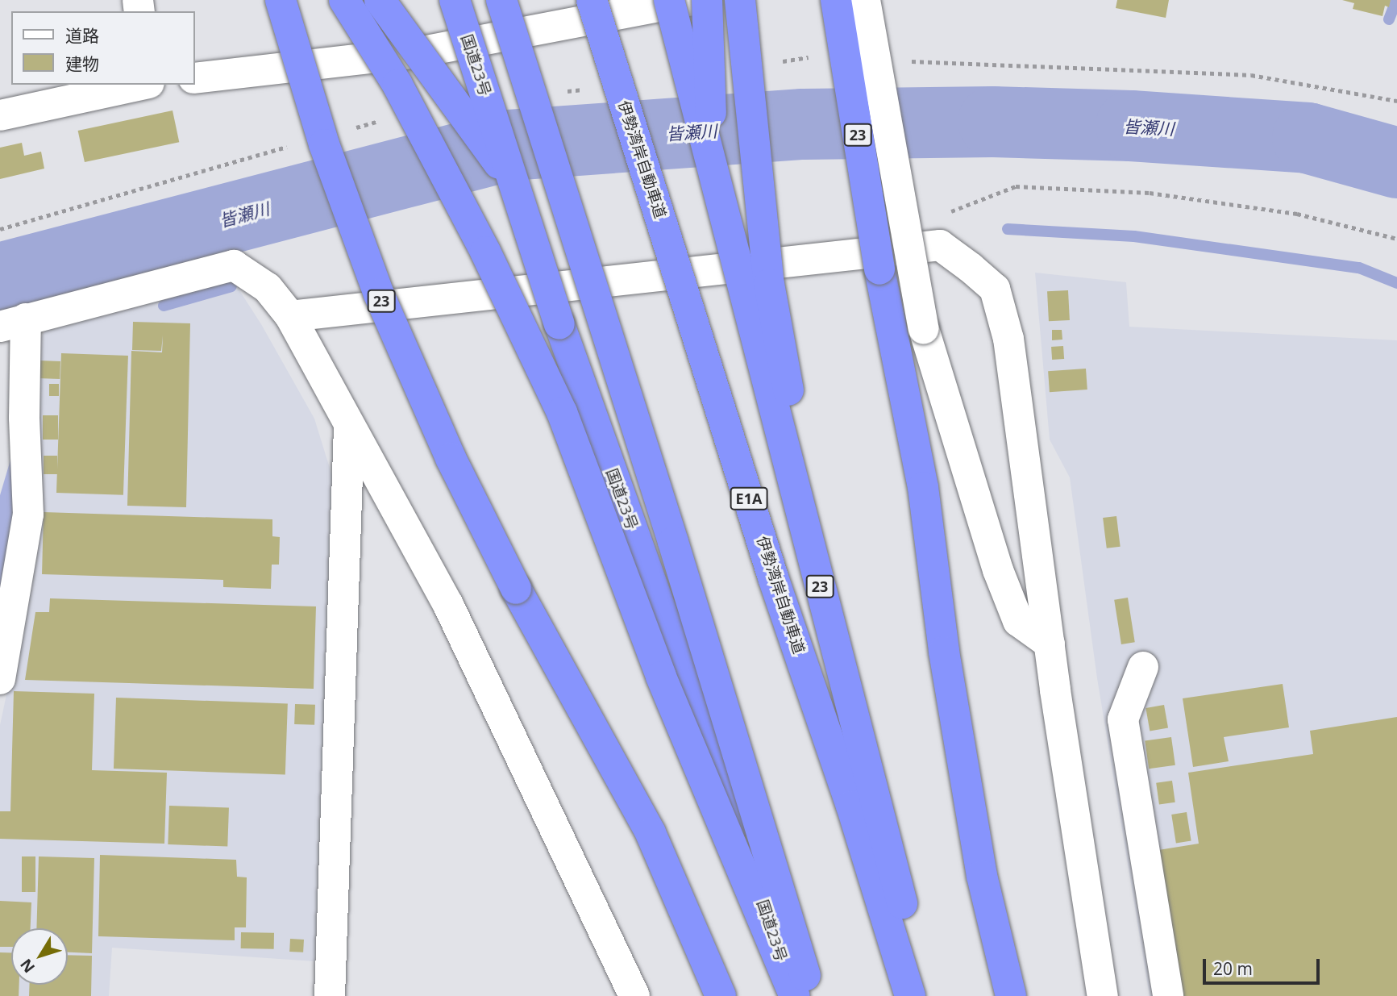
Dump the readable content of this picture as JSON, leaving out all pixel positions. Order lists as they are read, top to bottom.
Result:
{
  "streets": {
    "highway": [
      "国道23号",
      "23",
      "伊勢湾岸自動車道",
      "E1A"
    ]
  },
  "water": ["皆瀬川"],
  "legend": ["道路", "建物"],
  "scale_bar": "20 m",
  "north": "bottom left"
}
